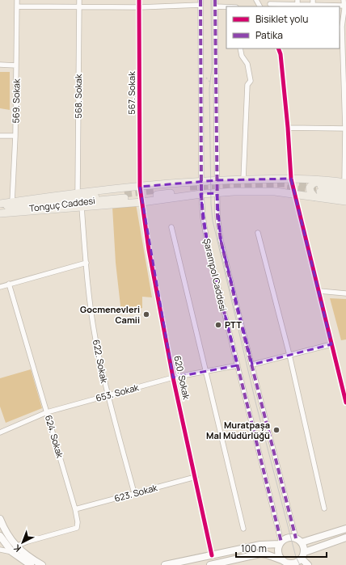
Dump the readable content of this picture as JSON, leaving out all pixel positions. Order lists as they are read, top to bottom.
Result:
{
  "streets": {
    "main road": ["Tonguç Caddesi"],
    "street": [
      "567. Sokak",
      "568. Sokak",
      "569. Sokak",
      "Şarampol Caddesi",
      "622. Sokak",
      "620. Sokak",
      "653. Sokak",
      "624. Sokak",
      "623. Sokak"
    ]
  },
  "crossings": [
    ["567. Sokak", "620. Sokak"],
    ["Şarampol Caddesi", "653. Sokak"],
    ["622. Sokak", "653. Sokak"],
    ["622. Sokak", "623. Sokak"],
    ["620. Sokak", "653. Sokak"],
    ["620. Sokak", "623. Sokak"],
    ["653. Sokak", "624. Sokak"],
    ["624. Sokak", "623. Sokak"]
  ],
  "places": ["Gocmenevleri Camii", "PTT", "Muratpaşa Mal Müdürlüğü"],
  "legend": ["Bisiklet yolu", "Patika"],
  "scale_bar": "100 m",
  "north": "bottom left"
}
